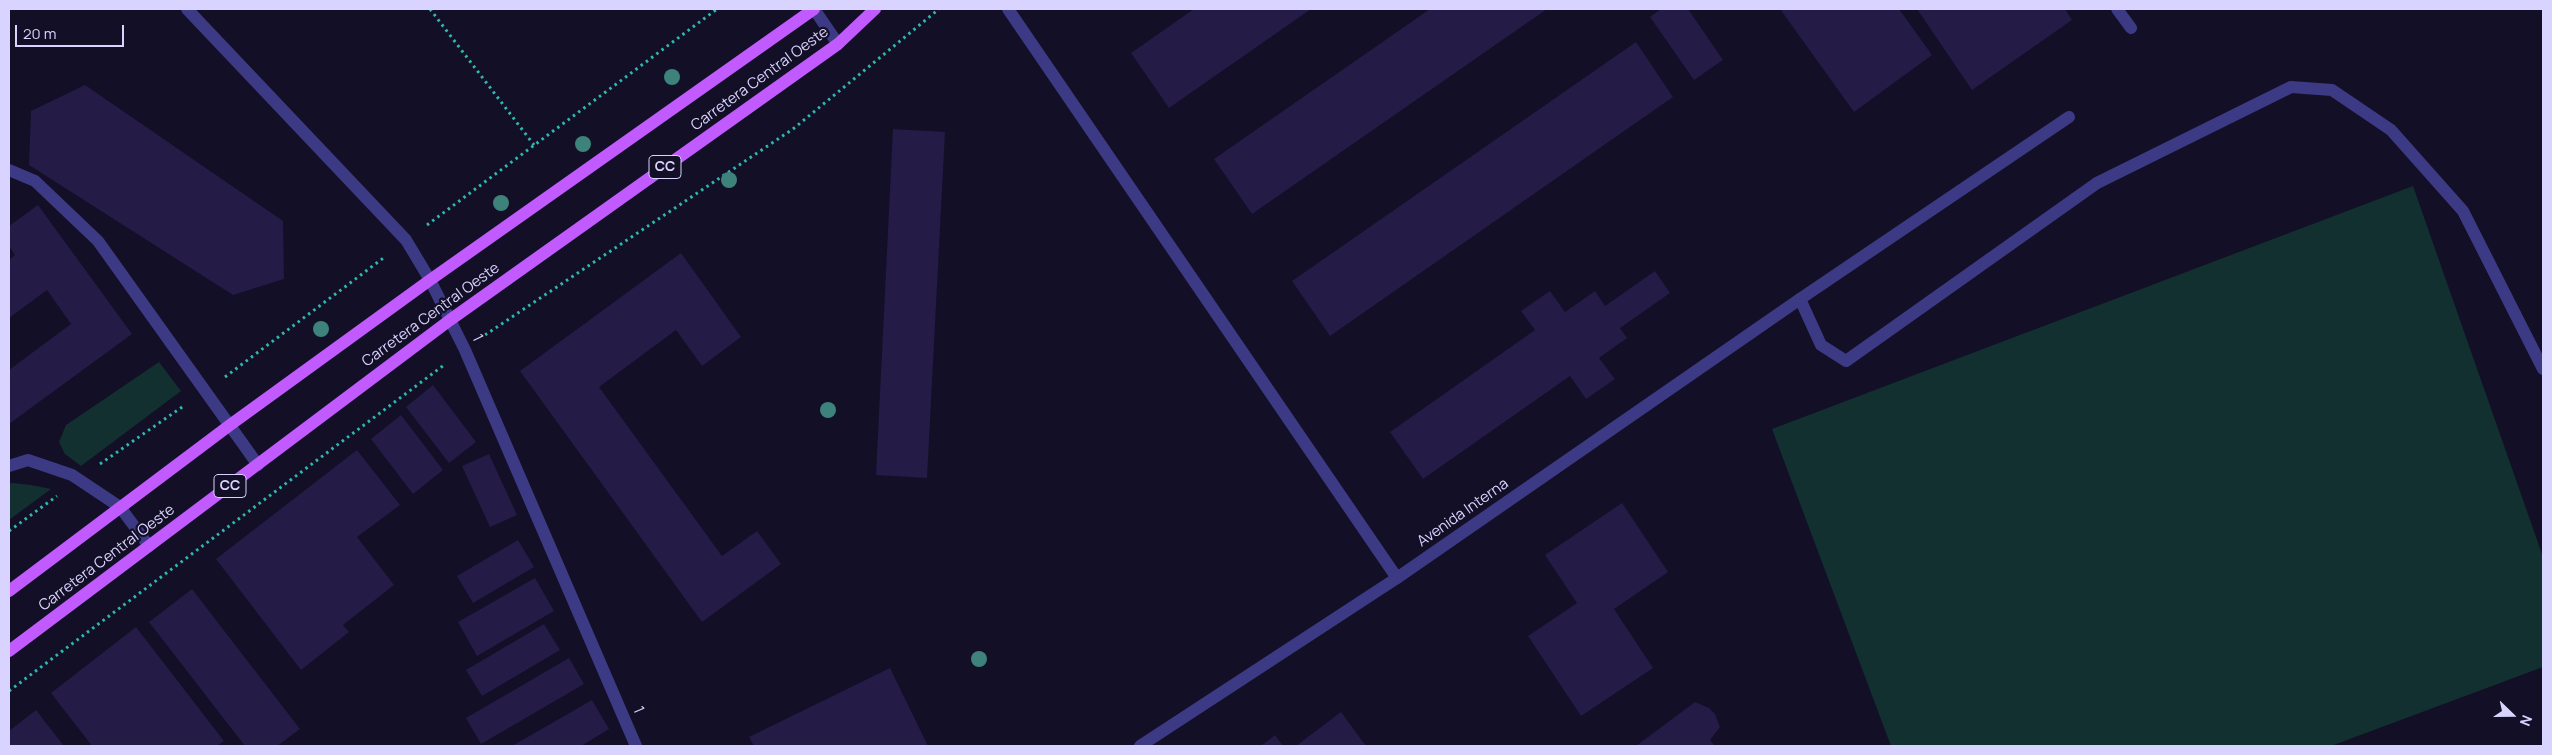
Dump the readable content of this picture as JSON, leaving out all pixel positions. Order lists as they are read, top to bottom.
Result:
{
  "streets": {
    "main road": ["Carretera Central Oeste", "CC"],
    "street": ["1", "Avenida Interna"]
  },
  "crossings": [
    ["Carretera Central Oeste", "1"]
  ],
  "scale_bar": "20 m",
  "north": "right"
}
